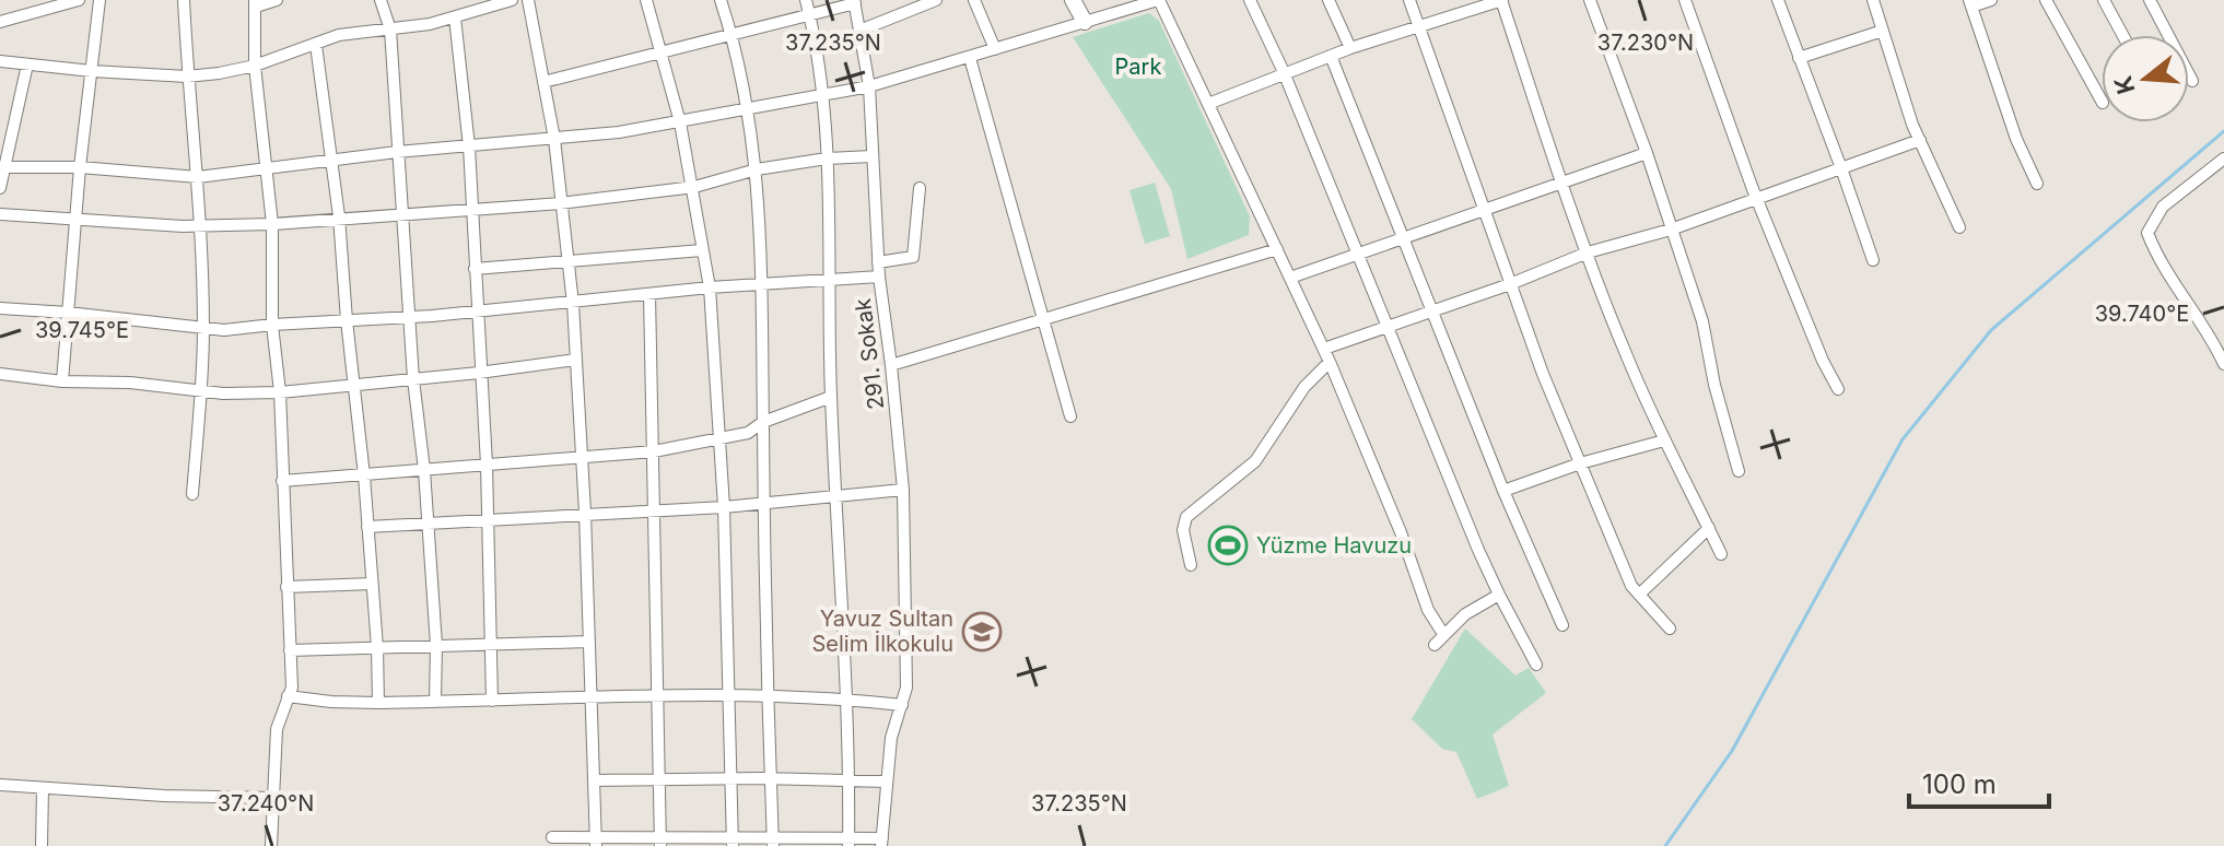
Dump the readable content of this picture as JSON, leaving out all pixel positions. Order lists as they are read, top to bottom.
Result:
{
  "streets": {
    "street": ["291. Sokak"]
  },
  "parks": ["Park"],
  "places": {
    "sports": ["Yüzme Havuzu"],
    "school or university": ["Yavuz Sultan Selim İlkokulu"]
  },
  "scale_bar": "100 m",
  "north": "left",
  "coordinates": [
    "37.235°N",
    "37.230°N",
    "39.740°E",
    "39.745°E",
    "37.240°N"
  ]
}
